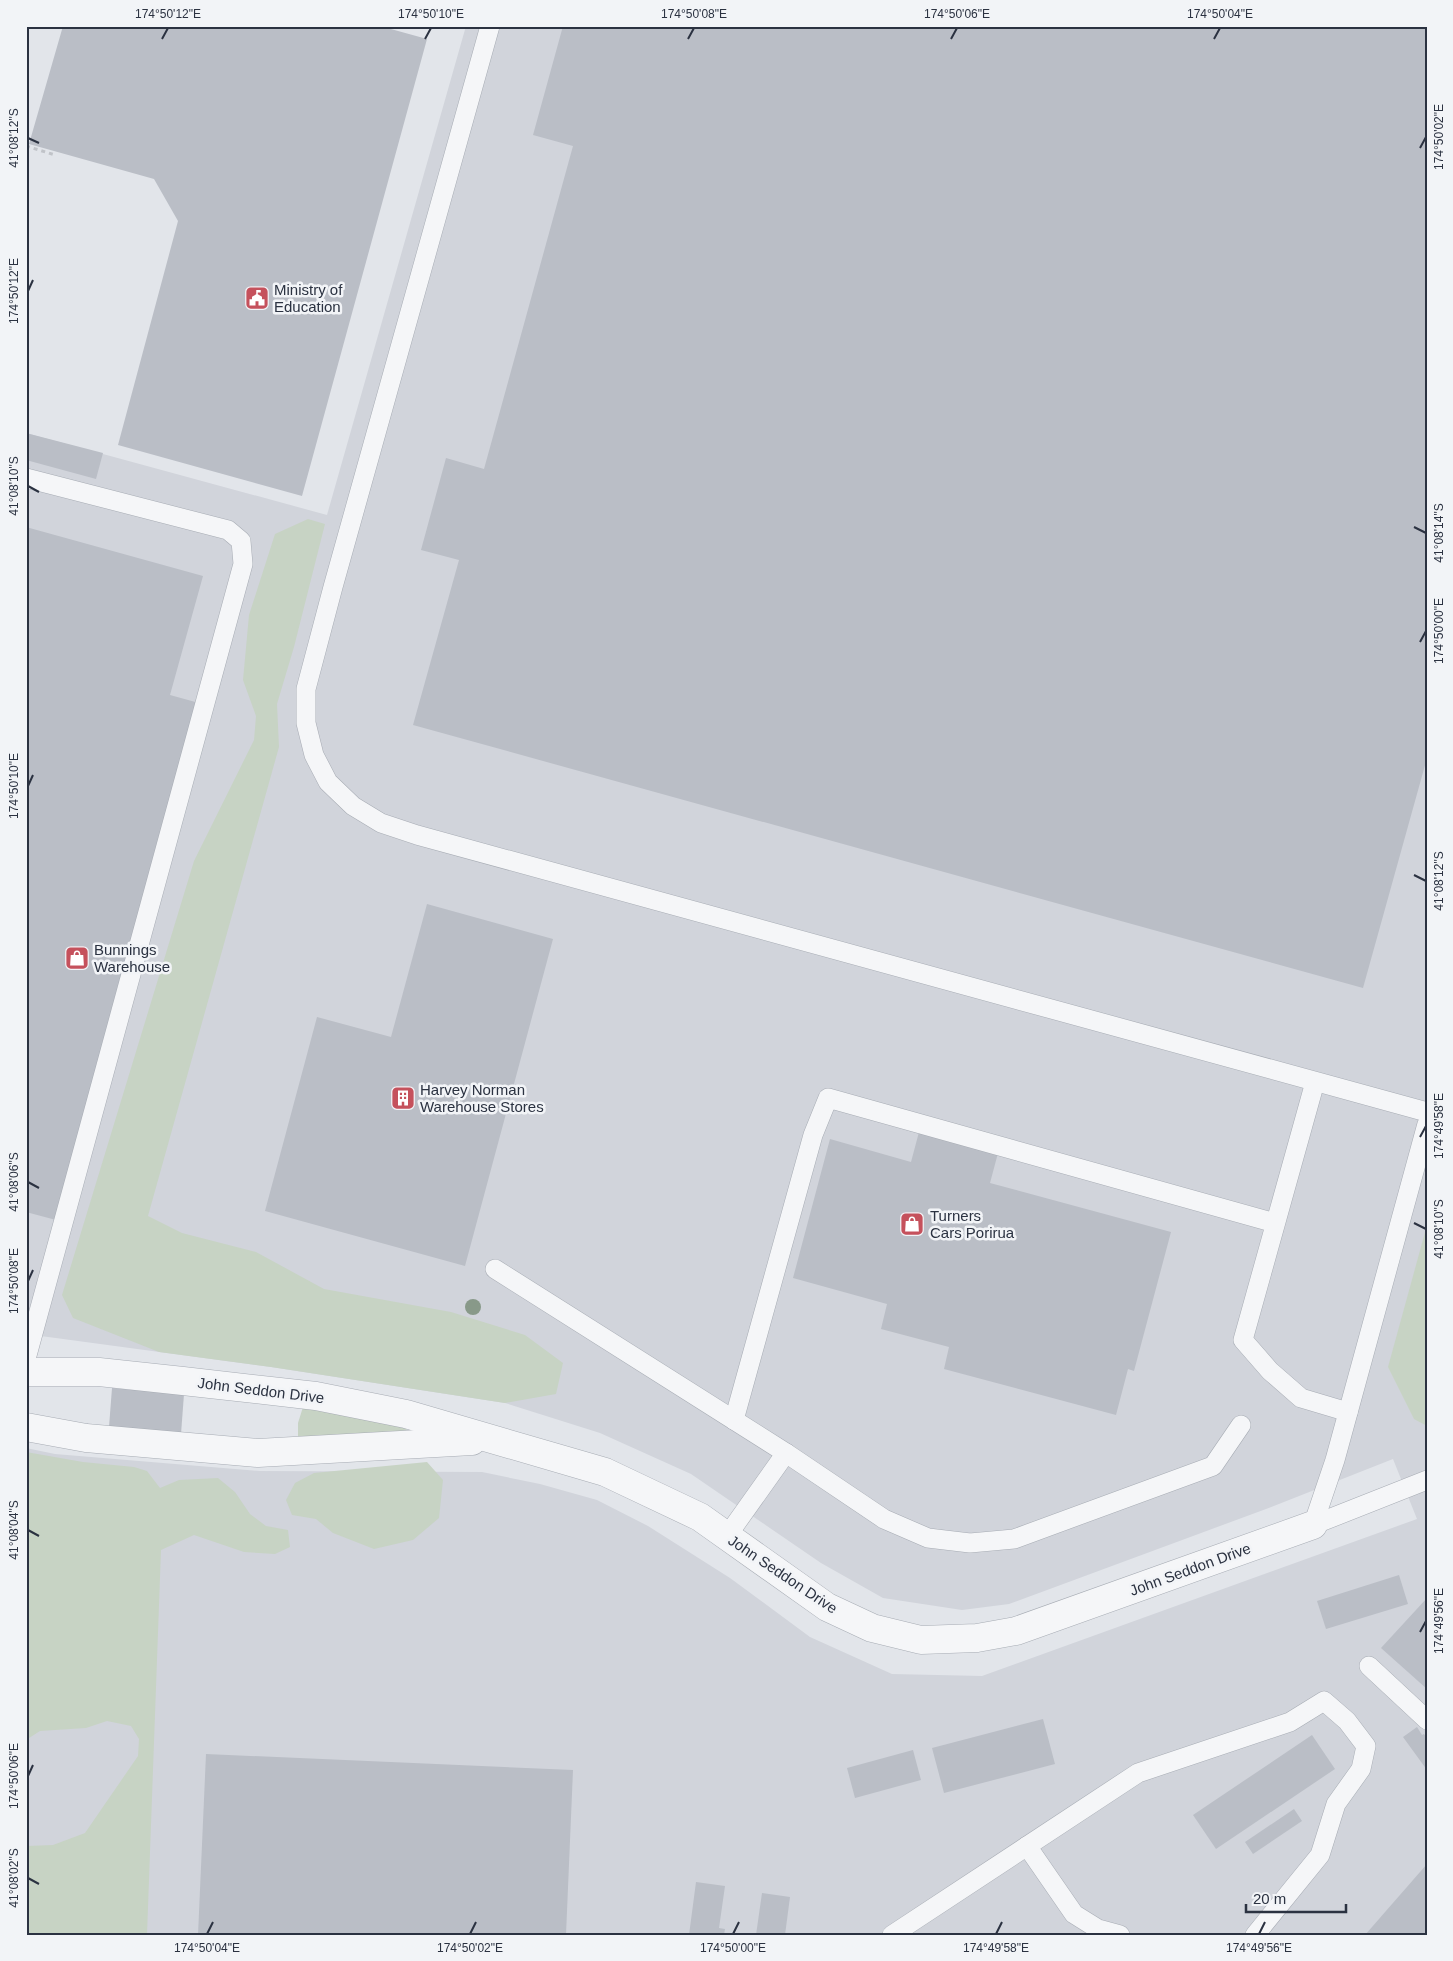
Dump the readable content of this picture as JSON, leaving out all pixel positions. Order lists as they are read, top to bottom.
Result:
{
  "streets": {
    "street": ["John Seddon Drive"]
  },
  "places": {
    "public building": ["Ministry of Education"],
    "shop": ["Bunnings Warehouse", "Turners Cars Porirua"],
    "building": ["Harvey Norman Warehouse Stores"]
  },
  "scale_bar": "20 m",
  "coordinates": [
    "174°50'12\"E",
    "174°50'10\"E",
    "174°50'08\"E",
    "174°50'06\"E",
    "174°50'04\"E",
    "174°50'02\"E",
    "41°08'12\"S",
    "41°08'10\"S",
    "41°08'14\"S",
    "174°50'00\"E",
    "174°49'58\"E",
    "41°08'06\"S",
    "41°08'04\"S",
    "174°49'56\"E",
    "41°08'02\"S"
  ]
}
